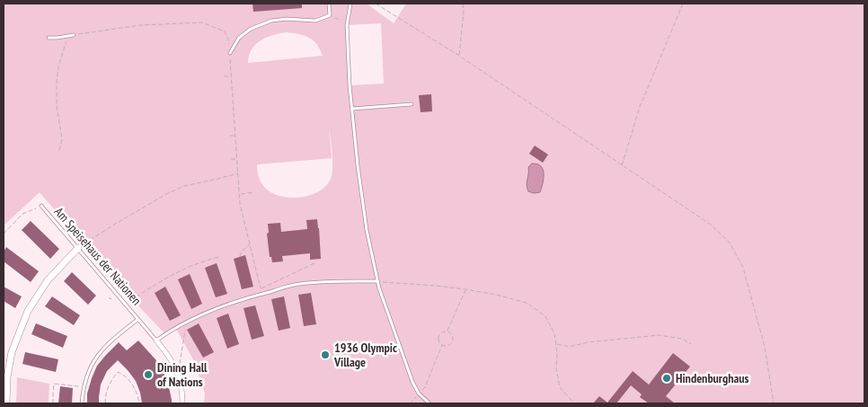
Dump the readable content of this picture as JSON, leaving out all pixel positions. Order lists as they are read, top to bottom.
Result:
{
  "streets": {
    "street": ["Am Speisehaus der Nationen"]
  },
  "places": ["1936 Olympic Village", "Dining Hall of Nations", "Hindenburghaus"]
}
